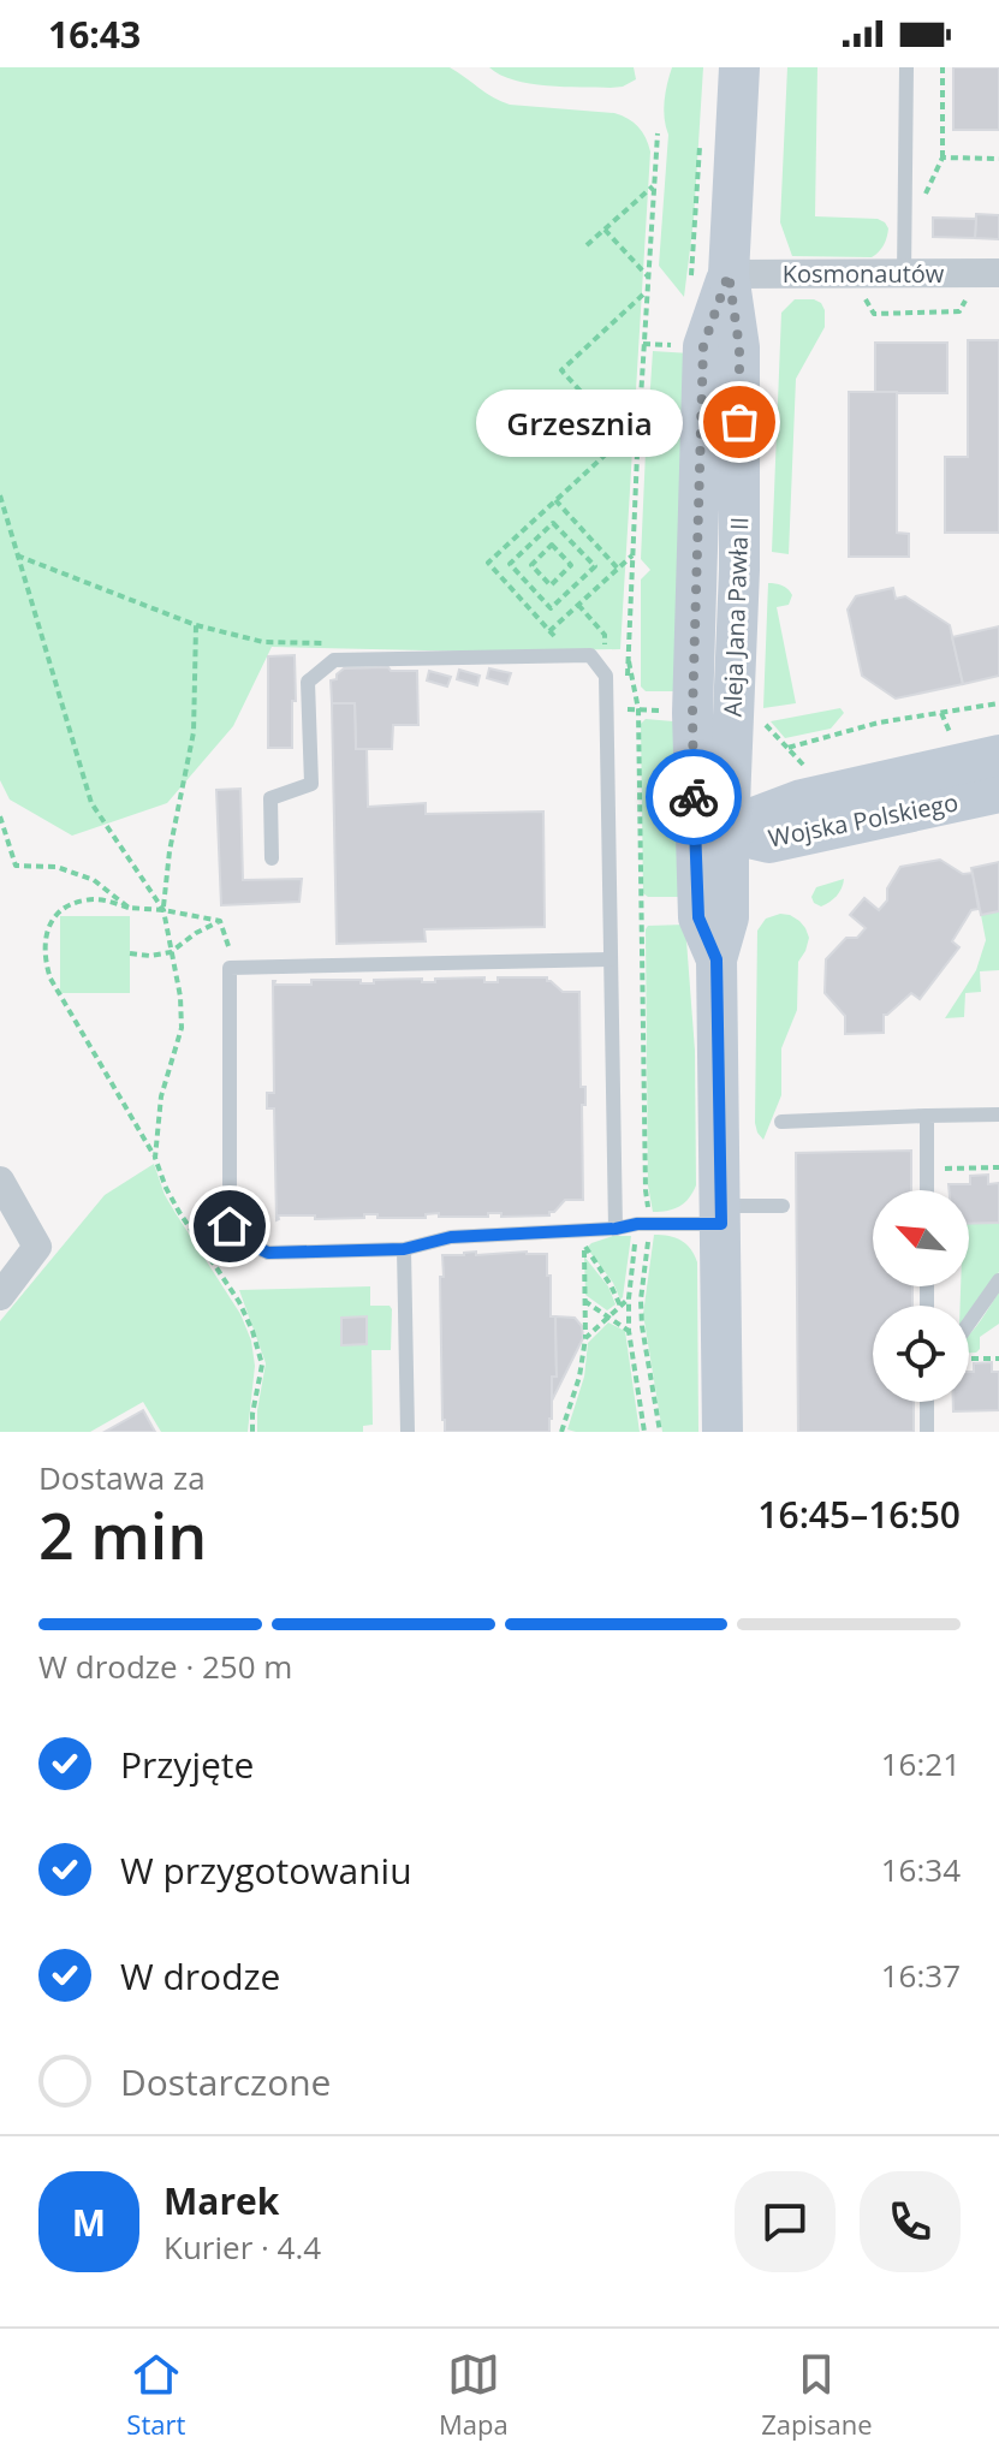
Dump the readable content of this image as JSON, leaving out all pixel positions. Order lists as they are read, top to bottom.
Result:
{
  "streets": {
    "main road": ["Aleja Jana Pawła II", "Wojska Polskiego"],
    "street": ["Kosmonautów"]
  },
  "crossings": [
    ["Kosmonautów", "Aleja Jana Pawła II"],
    ["Aleja Jana Pawła II", "Wojska Polskiego"]
  ],
  "places": ["Grzesznia"],
  "north": "top left",
  "page": {
    "status": "16:43",
    "bubble": "Grzesznia",
    "heading": ["2 min", "Dostawa za", "16:45–16:50"],
    "panel": ["Marek", "Kurier · 4.4"],
    "bar": "W drodze · 250 m",
    "list": [
      ["Przyjęte", "16:21"],
      ["W przygotowaniu", "16:34"],
      ["W drodze", "16:37"],
      "Dostarczone"
    ],
    "round": "M",
    "tabs": ["Start", "Mapa", "Zapisane"]
  }
}
